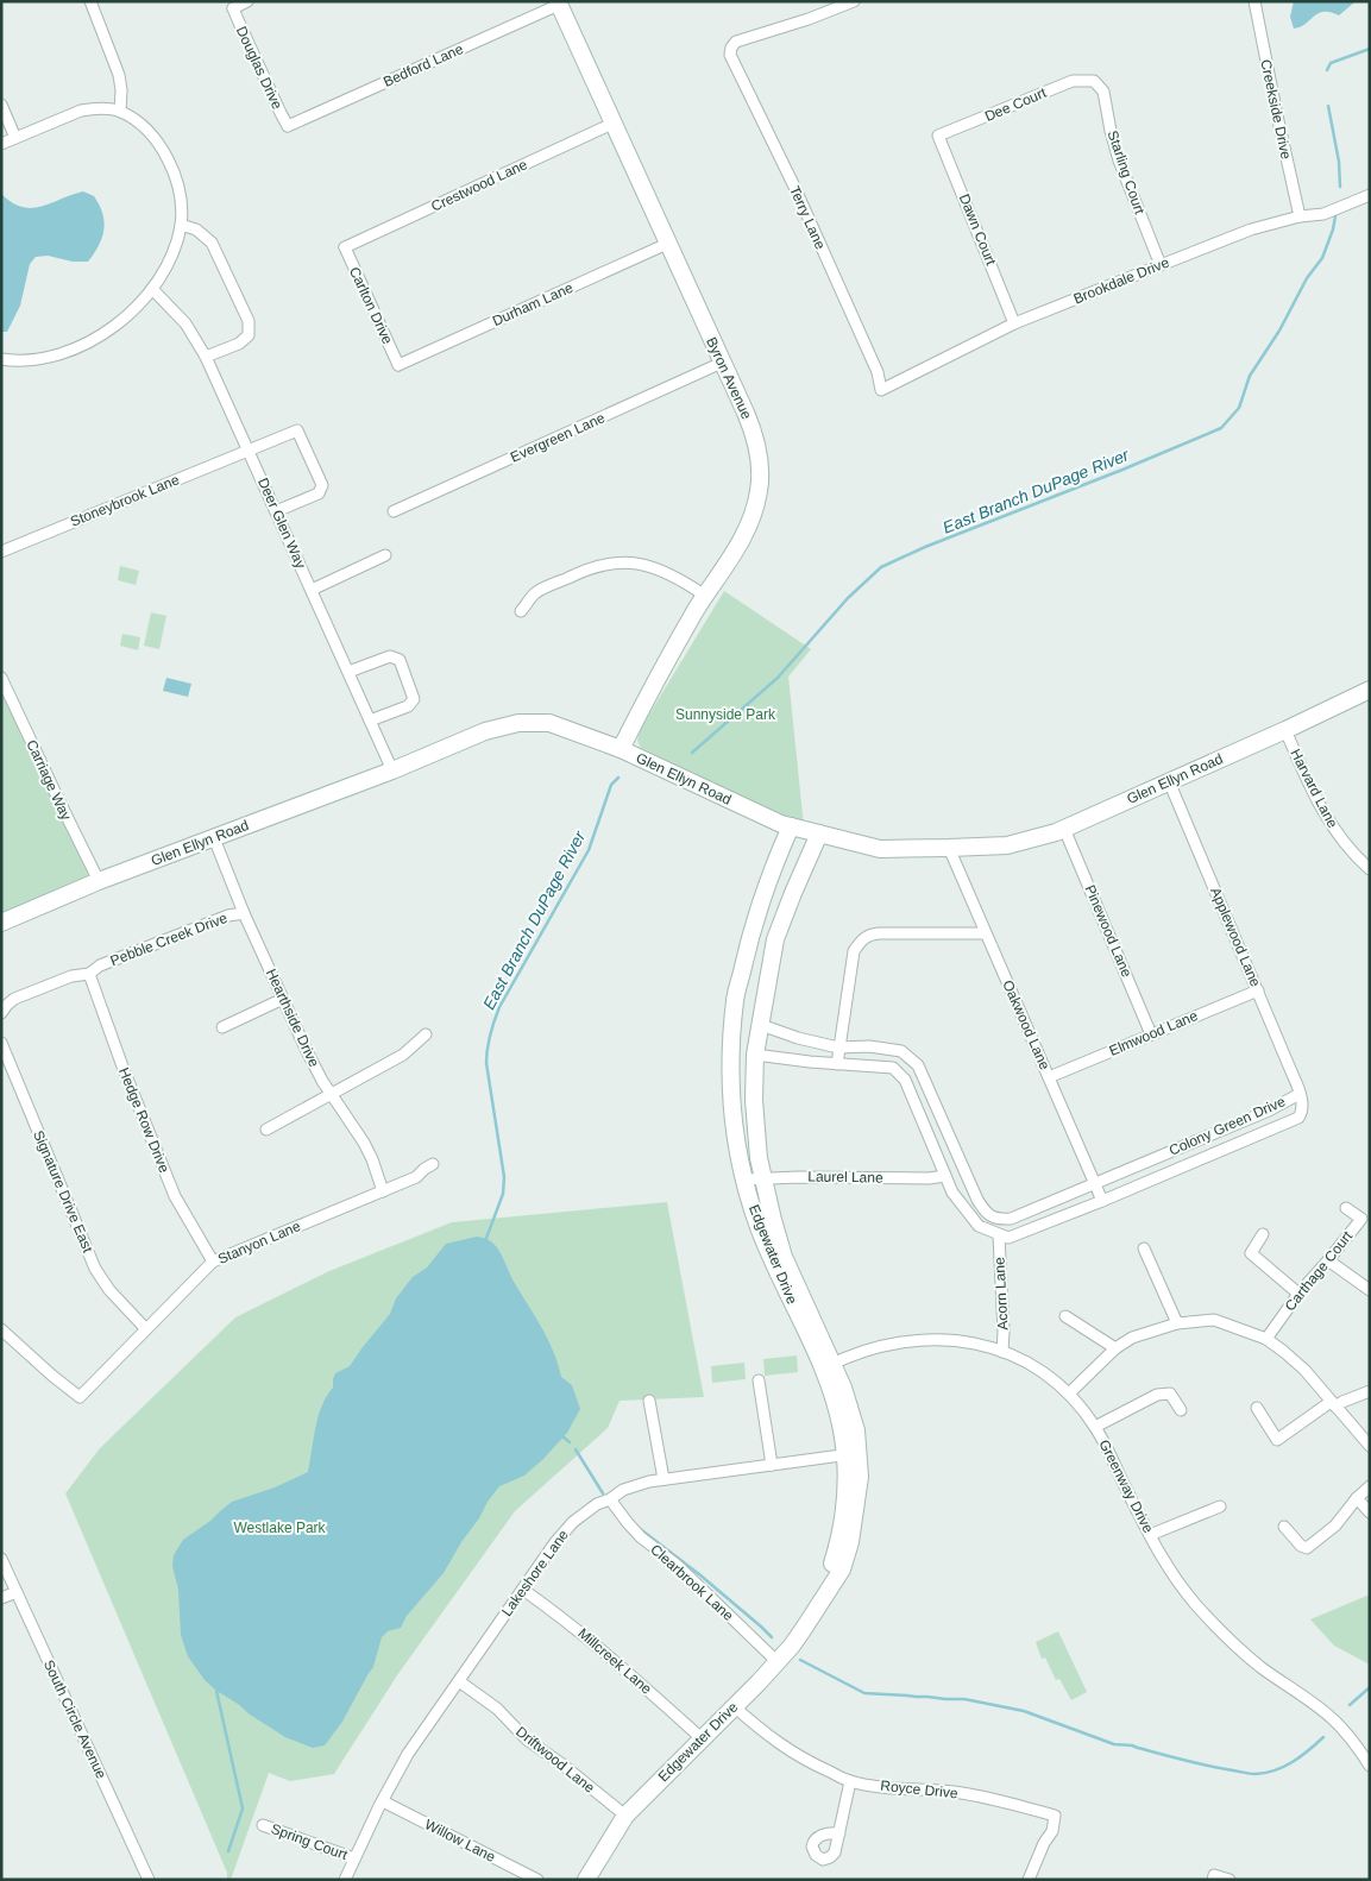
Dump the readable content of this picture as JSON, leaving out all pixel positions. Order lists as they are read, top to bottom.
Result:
{
  "streets": {
    "street": [
      "Bedford Lane",
      "Douglas Drive",
      "Dee Court",
      "Creekside Drive",
      "Starling Court",
      "Crestwood Lane",
      "Terry Lane",
      "Dawn Court",
      "Brookdale Drive",
      "Durham Lane",
      "Carlton Drive",
      "Byron Avenue",
      "Evergreen Lane",
      "Stoneybrook Lane",
      "Deer Glen Way",
      "Glen Ellyn Road",
      "Carriage Way",
      "Harvard Lane",
      "Pinewood Lane",
      "Applewood Lane",
      "Pebble Creek Drive",
      "Hearthside Drive",
      "Oakwood Lane",
      "Elmwood Lane",
      "Hedge Row Drive",
      "Colony Green Drive",
      "Laurel Lane",
      "Signature Drive East",
      "Stanyon Lane",
      "Edgewater Drive",
      "Carthage Court",
      "Acorn Lane",
      "Greenway Drive",
      "Lakeshore Lane",
      "Clearbrook Lane",
      "Millcreek Lane",
      "South Circle Avenue",
      "Driftwood Lane",
      "Royce Drive",
      "Willow Lane",
      "Spring Court"
    ]
  },
  "crossings": [
    ["Bedford Lane", "Douglas Drive"],
    ["Bedford Lane", "Byron Avenue"],
    ["Dee Court", "Starling Court"],
    ["Dee Court", "Dawn Court"],
    ["Creekside Drive", "Brookdale Drive"],
    ["Starling Court", "Brookdale Drive"],
    ["Crestwood Lane", "Carlton Drive"],
    ["Crestwood Lane", "Byron Avenue"],
    ["Terry Lane", "Brookdale Drive"],
    ["Dawn Court", "Brookdale Drive"],
    ["Durham Lane", "Carlton Drive"],
    ["Durham Lane", "Byron Avenue"],
    ["Byron Avenue", "Evergreen Lane"],
    ["Byron Avenue", "Glen Ellyn Road"],
    ["Stoneybrook Lane", "Deer Glen Way"],
    ["Deer Glen Way", "Glen Ellyn Road"],
    ["Glen Ellyn Road", "Carriage Way"],
    ["Glen Ellyn Road", "Harvard Lane"],
    ["Glen Ellyn Road", "Pinewood Lane"],
    ["Glen Ellyn Road", "Applewood Lane"],
    ["Glen Ellyn Road", "Hearthside Drive"],
    ["Glen Ellyn Road", "Oakwood Lane"],
    ["Glen Ellyn Road", "Edgewater Drive"],
    ["Pinewood Lane", "Elmwood Lane"],
    ["Applewood Lane", "Elmwood Lane"],
    ["Applewood Lane", "Colony Green Drive"],
    ["Pebble Creek Drive", "Hearthside Drive"],
    ["Pebble Creek Drive", "Hedge Row Drive"],
    ["Hearthside Drive", "Stanyon Lane"],
    ["Oakwood Lane", "Elmwood Lane"],
    ["Oakwood Lane", "Colony Green Drive"],
    ["Hedge Row Drive", "Stanyon Lane"],
    ["Colony Green Drive", "Edgewater Drive"],
    ["Colony Green Drive", "Acorn Lane"],
    ["Laurel Lane", "Edgewater Drive"],
    ["Signature Drive East", "Stanyon Lane"],
    ["Edgewater Drive", "Greenway Drive"],
    ["Edgewater Drive", "Lakeshore Lane"],
    ["Edgewater Drive", "Clearbrook Lane"],
    ["Edgewater Drive", "Millcreek Lane"],
    ["Edgewater Drive", "Driftwood Lane"],
    ["Edgewater Drive", "Royce Drive"],
    ["Acorn Lane", "Greenway Drive"],
    ["Lakeshore Lane", "Clearbrook Lane"],
    ["Lakeshore Lane", "Millcreek Lane"],
    ["Lakeshore Lane", "Driftwood Lane"],
    ["Lakeshore Lane", "Willow Lane"],
    ["Lakeshore Lane", "Spring Court"]
  ],
  "water": ["East Branch DuPage River"],
  "parks": ["Sunnyside Park", "Westlake Park"]
}
